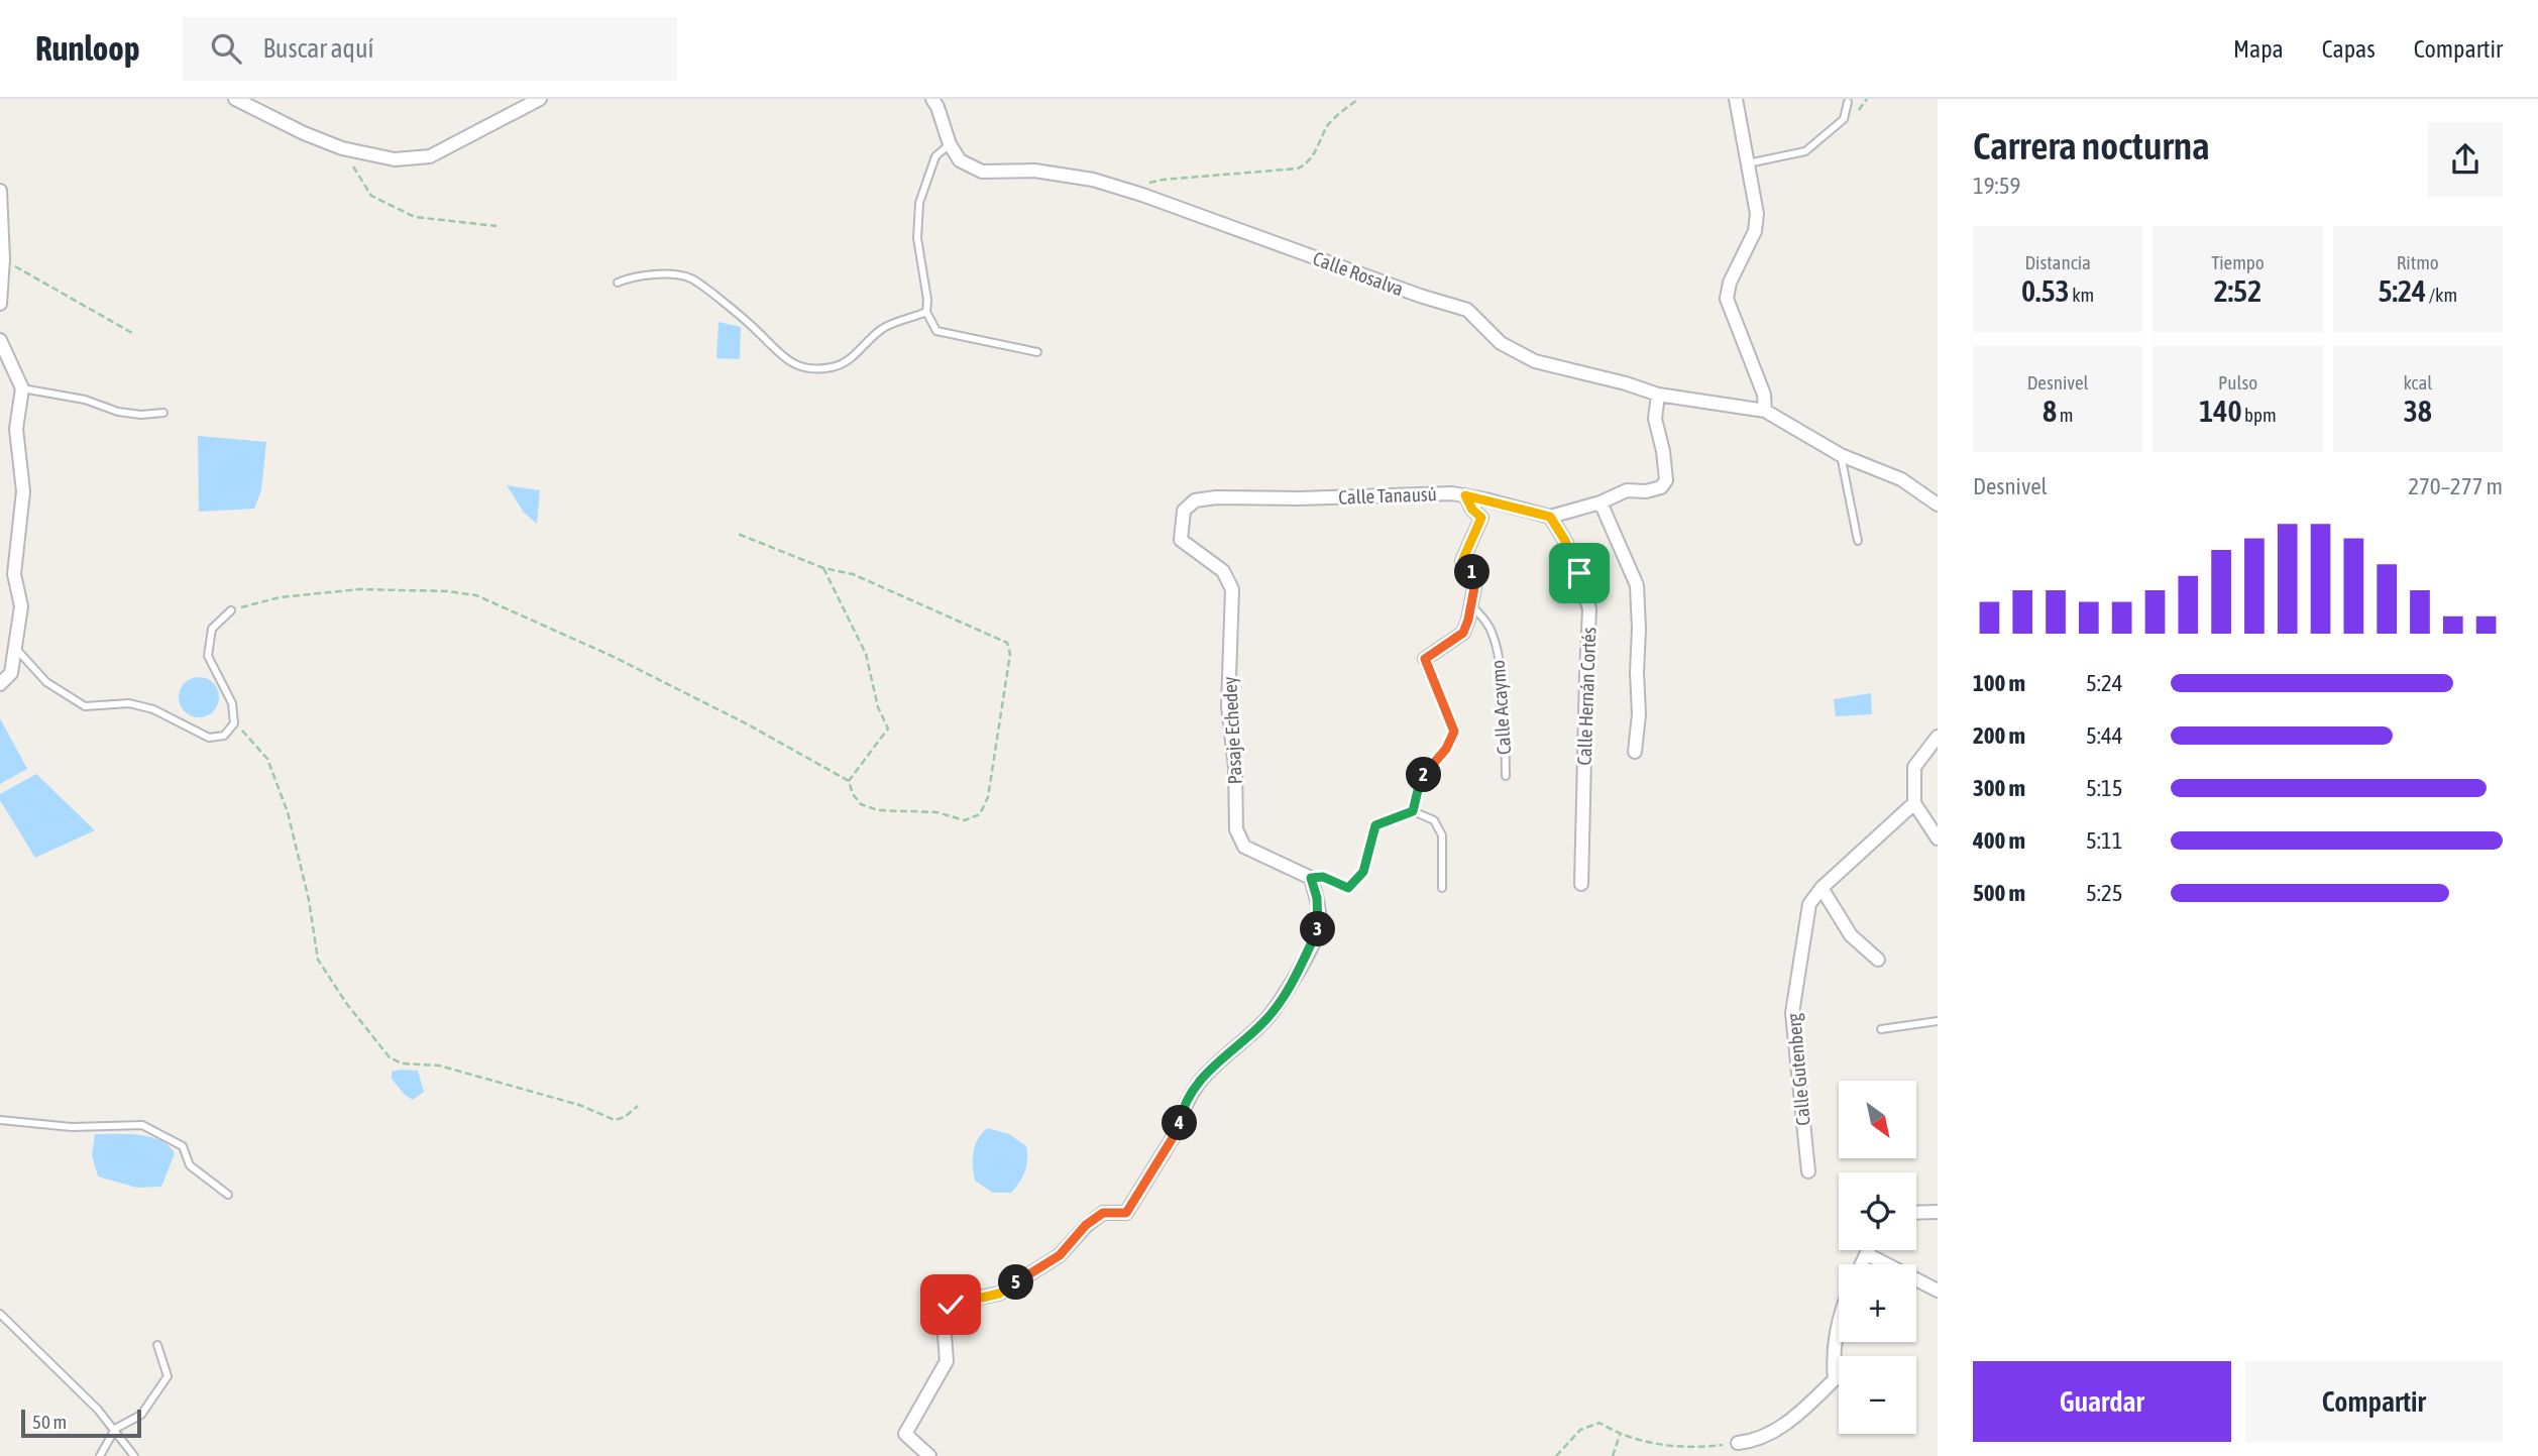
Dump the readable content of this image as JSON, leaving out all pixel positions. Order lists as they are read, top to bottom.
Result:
{
  "streets": {
    "street": [
      "Calle Rosalva",
      "Calle Tanausú",
      "Calle Hernán Cortés",
      "Pasaje Echedey",
      "Calle Gutenberg"
    ],
    "lane": ["Calle Acaymo"]
  },
  "crossings": [
    ["Calle Rosalva", "Calle Tanausú"],
    ["Calle Tanausú", "Calle Hernán Cortés"],
    ["Calle Tanausú", "Pasaje Echedey"]
  ],
  "scale_bar": "50 m",
  "north": "bottom right",
  "page": {
    "header": "Runloop",
    "search": "Buscar aquí",
    "nav": ["Mapa", "Capas", "Compartir"],
    "heading": ["Carrera nocturna", "19:59"],
    "stats": [
      ["Distancia", "0.53 km"],
      ["Tiempo", "2:52"],
      ["Ritmo", "5:24 /km"],
      ["Desnivel", "8 m"],
      ["Pulso", "140 bpm"],
      ["kcal", "38"]
    ],
    "chart": ["Desnivel", "270–277 m"],
    "pins": [
      "1",
      "2",
      "3",
      "4",
      "5"
    ],
    "list": [
      {
        "name": "100 m",
        "note": "5:24"
      },
      {
        "name": "200 m",
        "note": "5:44"
      },
      {
        "name": "300 m",
        "note": "5:15"
      },
      {
        "name": "400 m",
        "note": "5:11"
      },
      {
        "name": "500 m",
        "note": "5:25"
      }
    ],
    "map_buttons": ["+", "−"],
    "buttons": ["Guardar", "Compartir"],
    "scale": "50 m"
  }
}
